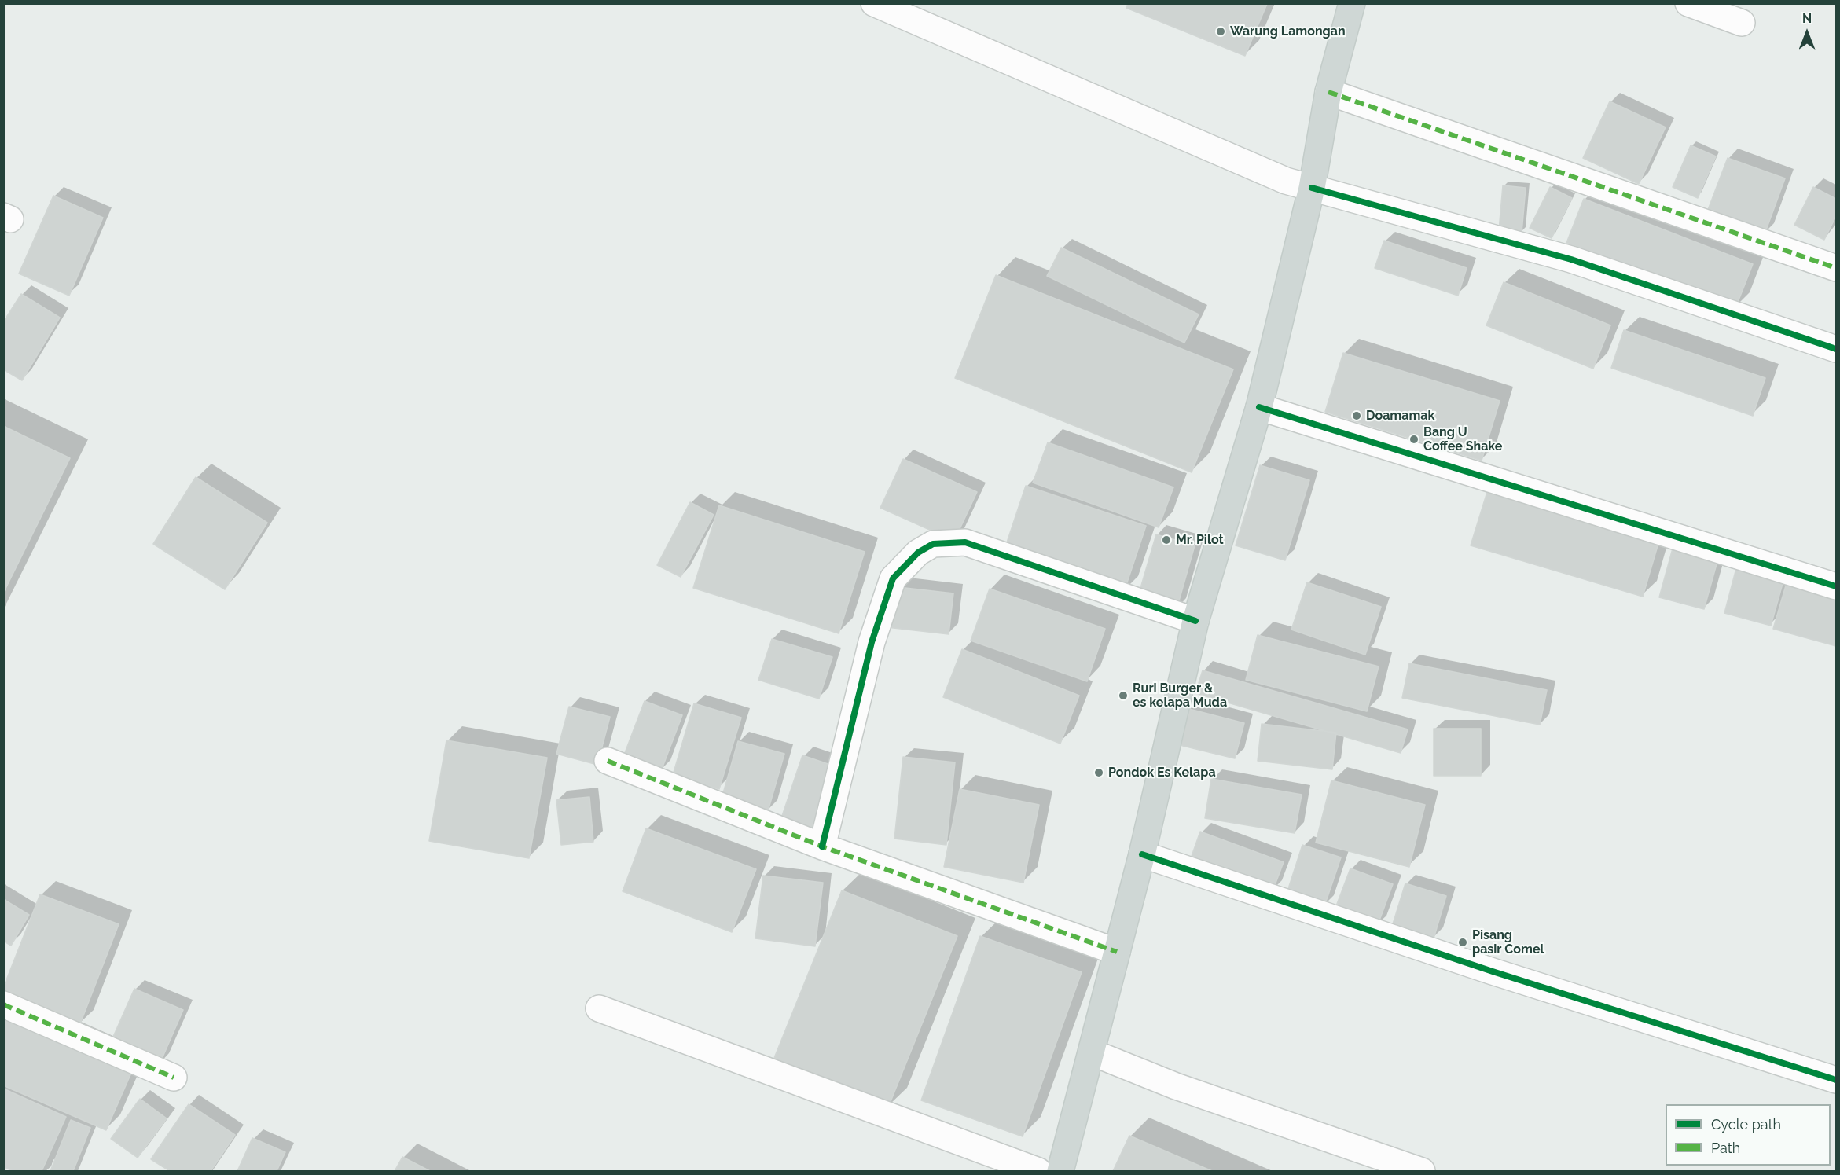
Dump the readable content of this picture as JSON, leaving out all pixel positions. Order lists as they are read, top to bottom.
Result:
{
  "places": [
    "Warung Lamongan",
    "Doamamak",
    "Bang U Coffee Shake",
    "Mr. Pilot",
    "Ruri Burger & es kelapa Muda",
    "Pondok Es Kelapa",
    "Pisang pasir Comel"
  ],
  "legend": ["Cycle path", "Path"],
  "north": "top"
}
